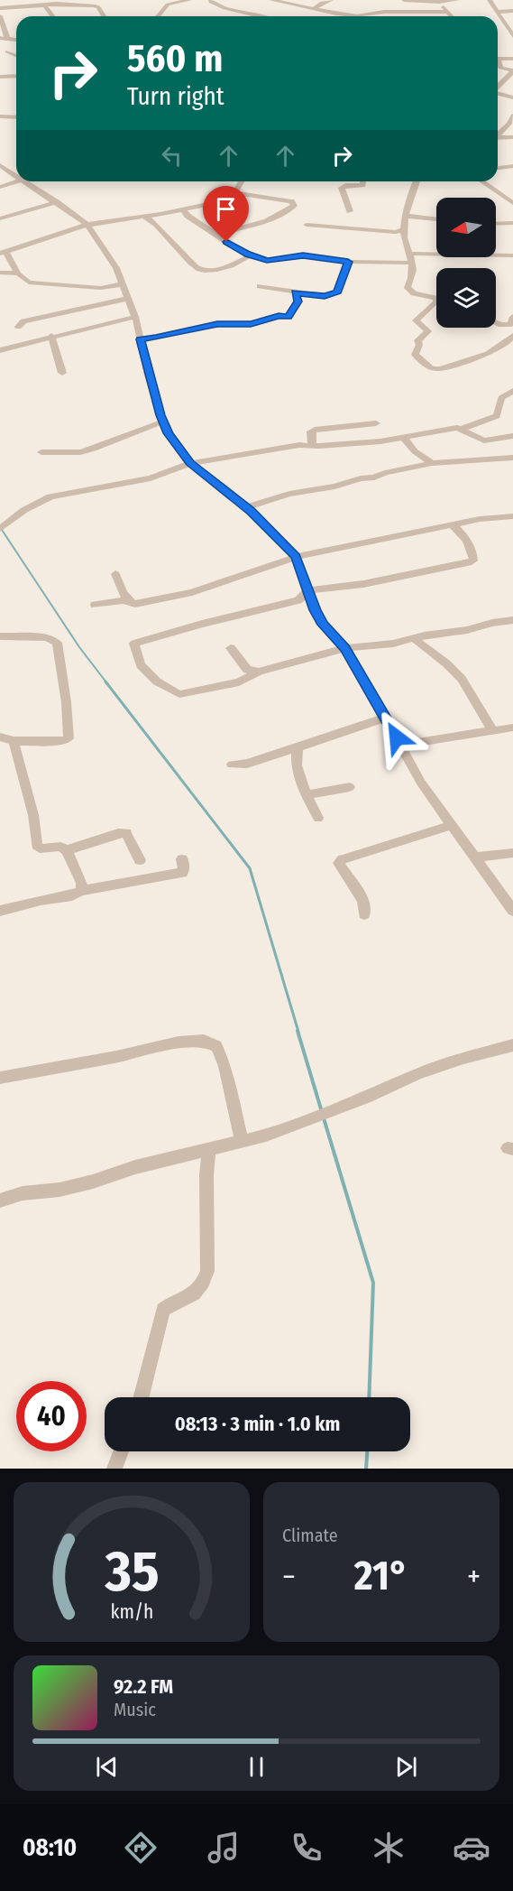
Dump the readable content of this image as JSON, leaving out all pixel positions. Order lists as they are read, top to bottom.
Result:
{
  "north": "left",
  "page": {
    "turn": ["560 m", "Turn right"],
    "limit": "40",
    "trip": "08:13 · 3 min · 1.0 km",
    "tile": "Climate",
    "heat": ["−", "21°", "+"],
    "song": ["92.2 FM", "Music"],
    "tabs": "08:10",
    "gauge": ["35", "km/h"]
  }
}
